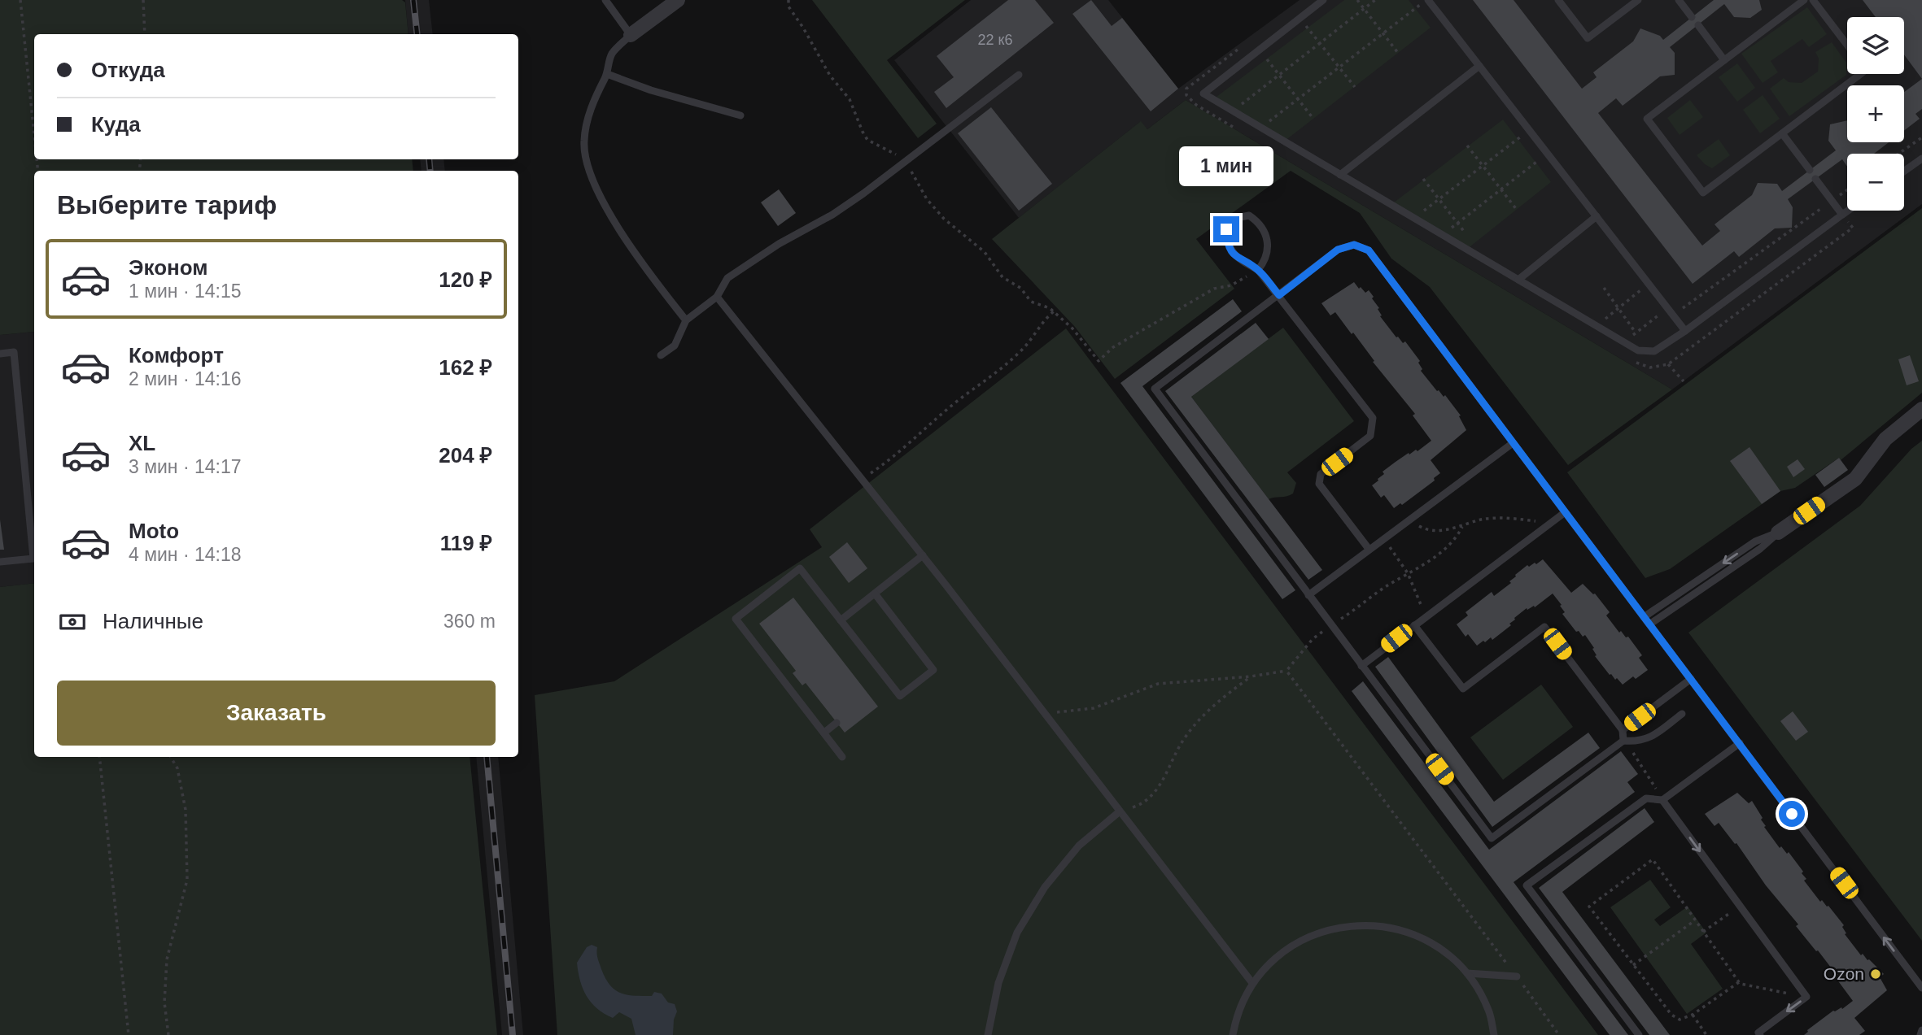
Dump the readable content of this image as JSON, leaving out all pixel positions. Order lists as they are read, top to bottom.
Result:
{
  "places": ["Ozon"],
  "house_numbers": ["22 к6"],
  "page": {
    "map_buttons": ["+", "−"],
    "banner": ["Откуда", "Куда"],
    "bubble": "1 мин",
    "heading": "Выберите тариф",
    "list": [
      {
        "name": "Эконом",
        "note": "1 мин · 14:15",
        "value": "120 ₽"
      },
      {
        "name": "Комфорт",
        "note": "2 мин · 14:16",
        "value": "162 ₽"
      },
      {
        "name": "XL",
        "note": "3 мин · 14:17",
        "value": "204 ₽"
      },
      {
        "name": "Moto",
        "note": "4 мин · 14:18",
        "value": "119 ₽"
      }
    ],
    "pay": ["Наличные", "360 m"],
    "buttons": "Заказать"
  }
}
